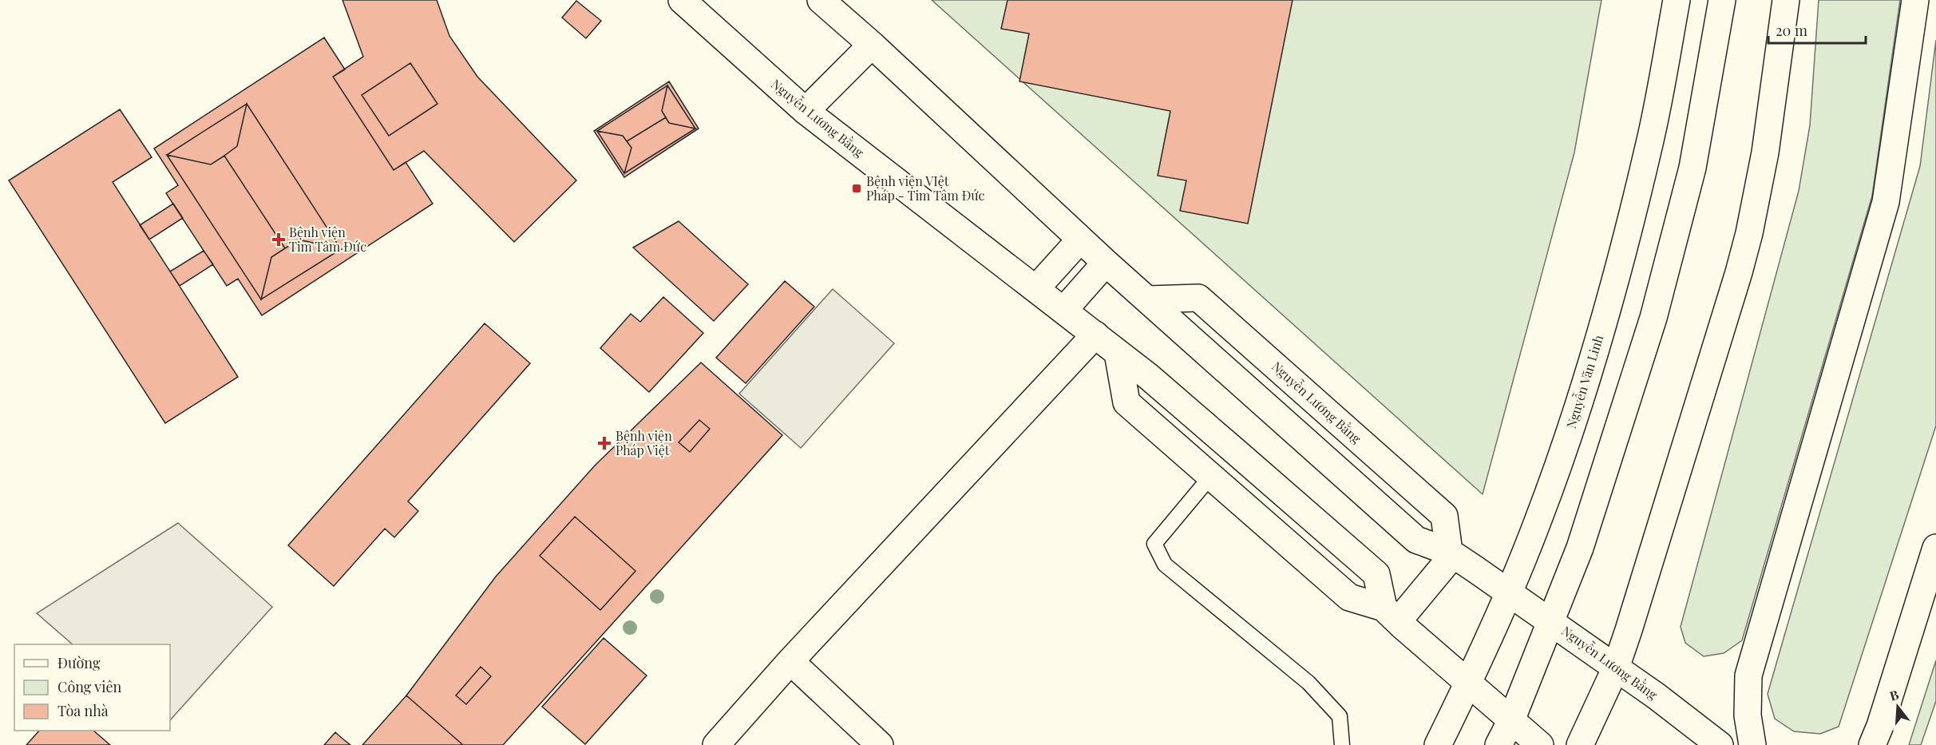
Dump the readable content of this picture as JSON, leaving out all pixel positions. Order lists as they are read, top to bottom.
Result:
{
  "streets": {
    "main road": ["Nguyễn Lương Bằng", "Nguyễn Văn Linh"]
  },
  "crossings": [
    ["Nguyễn Lương Bằng", "Nguyễn Văn Linh"]
  ],
  "places": {
    "transit": ["Bệnh viện VIệt Pháp - Tim Tâm Đức"],
    "health": ["Bệnh viện Tim Tâm Đức", "Bệnh viện Pháp Việt"]
  },
  "legend": ["Đường", "Công viên", "Tòa nhà"],
  "scale_bar": "20 m",
  "north": "top"
}
